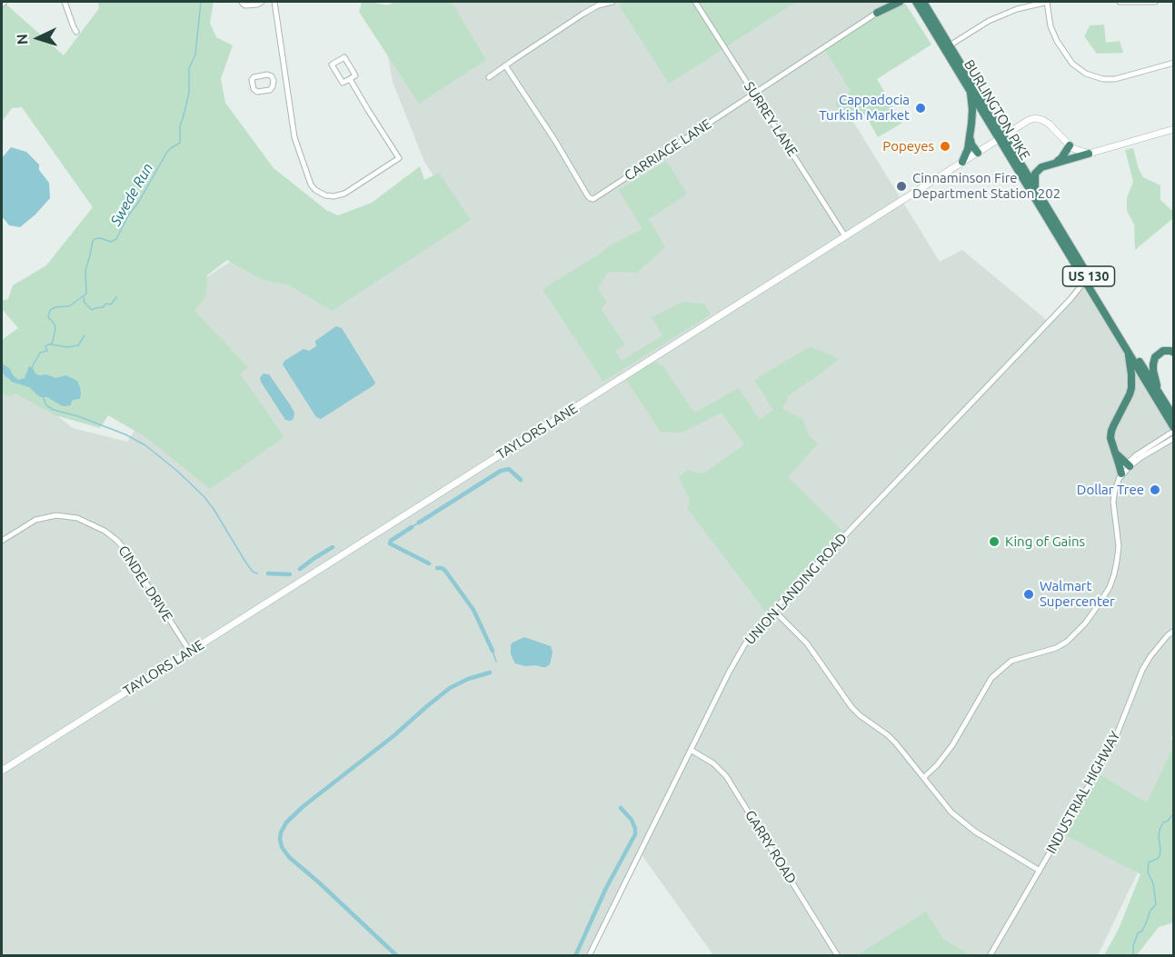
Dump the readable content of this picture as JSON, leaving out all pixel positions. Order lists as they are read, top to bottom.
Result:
{
  "streets": {
    "highway": ["BURLINGTON PIKE", "US 130"],
    "street": [
      "SURREY LANE",
      "CARRIAGE LANE",
      "TAYLORS LANE",
      "CINDEL DRIVE",
      "UNION LANDING ROAD",
      "INDUSTRIAL HIGHWAY",
      "GARRY ROAD"
    ]
  },
  "crossings": [
    ["BURLINGTON PIKE", "TAYLORS LANE"],
    ["BURLINGTON PIKE", "UNION LANDING ROAD"],
    ["SURREY LANE", "CARRIAGE LANE"],
    ["SURREY LANE", "TAYLORS LANE"],
    ["TAYLORS LANE", "CINDEL DRIVE"],
    ["UNION LANDING ROAD", "GARRY ROAD"]
  ],
  "water": ["Swede Run"],
  "places": [
    "Cappadocia Turkish Market",
    "Popeyes",
    "Cinnaminson Fire Department Station 202",
    "Dollar Tree",
    "King of Gains",
    "Walmart Supercenter"
  ],
  "north": "left"
}
